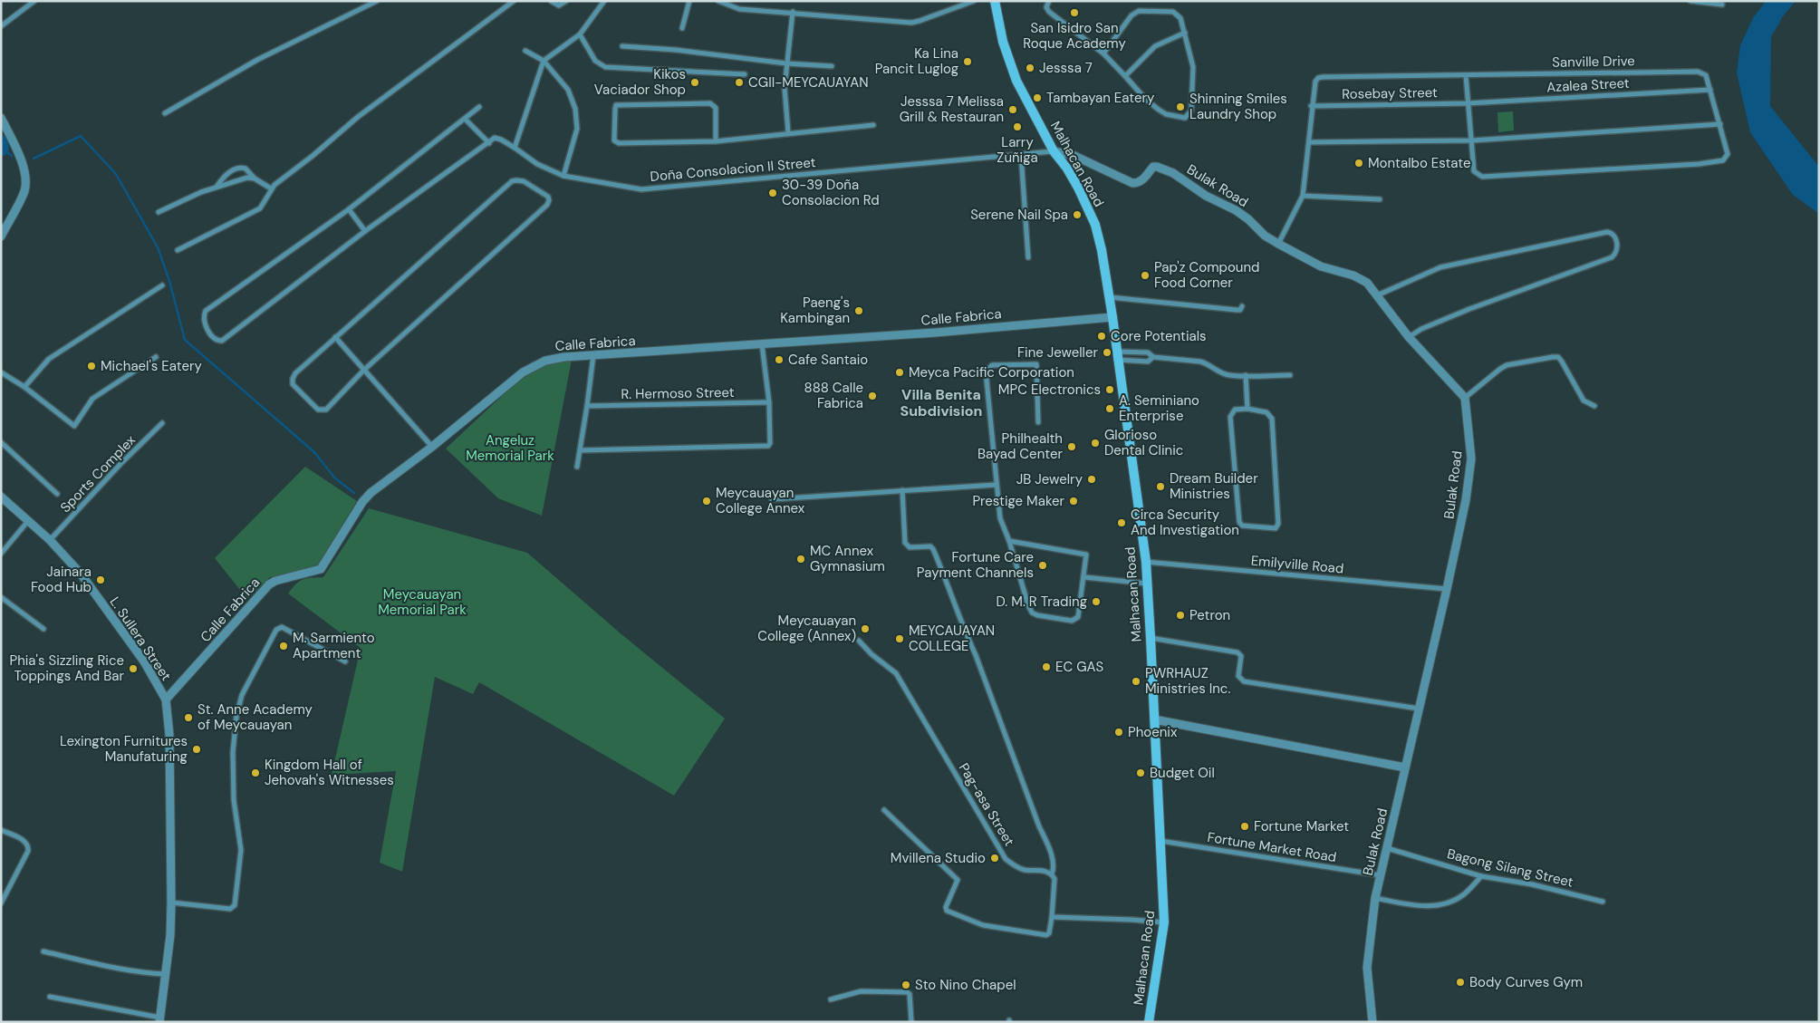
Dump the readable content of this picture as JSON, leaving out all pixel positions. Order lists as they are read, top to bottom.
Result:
{
  "streets": {
    "main road": ["Malhacan Road"],
    "street": [
      "Sanville Drive",
      "Azalea Street",
      "Rosebay Street",
      "Doña Consolacion II Street",
      "Bulak Road",
      "Calle Fabrica",
      "R. Hermoso Street",
      "Sports Complex",
      "Emilyville Road",
      "L. Sullera Street",
      "Pag-asa Street",
      "Fortune Market Road",
      "Bagong Silang Street"
    ]
  },
  "crossings": [
    ["Sanville Drive", "Azalea Street"],
    ["Sanville Drive", "Rosebay Street"],
    ["Sanville Drive", "Bulak Road"],
    ["Azalea Street", "Rosebay Street"],
    ["Malhacan Road", "Doña Consolacion II Street"],
    ["Malhacan Road", "Bulak Road"],
    ["Malhacan Road", "Calle Fabrica"],
    ["Malhacan Road", "Emilyville Road"],
    ["Malhacan Road", "Fortune Market Road"],
    ["Doña Consolacion II Street", "Bulak Road"],
    ["Bulak Road", "Emilyville Road"],
    ["Bulak Road", "Fortune Market Road"],
    ["Bulak Road", "Bagong Silang Street"],
    ["Calle Fabrica", "L. Sullera Street"],
    ["Sports Complex", "L. Sullera Street"]
  ],
  "districts": ["Villa Benita Subdivision"],
  "parks": ["Angeluz Memorial Park", "Meycauayan Memorial Park"],
  "places": [
    "San Isidro San Roque Academy",
    "Ka Lina Pancit Luglog",
    "Jesssa 7",
    "Kikos Vaciador Shop",
    "CGII-MEYCAUAYAN",
    "Tambayan Eatery",
    "Shinning Smiles Laundry Shop",
    "Jesssa 7 Melissa Grill & Restauran",
    "Larry Zuñiga",
    "Montalbo Estate",
    "30-39 Doña Consolacion Rd",
    "Serene Nail Spa",
    "Pap'z Compound Food Corner",
    "Paeng's Kambingan",
    "Core Potentials",
    "Fine Jeweller",
    "Cafe Santaio",
    "Michael's Eatery",
    "Meyca Pacific Corporation",
    "MPC Electronics",
    "888 Calle Fabrica",
    "A. Seminiano Enterprise",
    "Glorioso Dental Clinic",
    "Philhealth Bayad Center",
    "JB Jewelry",
    "Dream Builder Ministries",
    "Meycauayan College Annex",
    "Prestige Maker",
    "Circa Security And Investigation",
    "MC Annex Gymnasium",
    "Fortune Care Payment Channels",
    "Jainara Food Hub",
    "D. M. R Trading",
    "Petron",
    "Meycauayan College (Annex)",
    "MEYCAUAYAN COLLEGE",
    "M. Sarmiento Apartment",
    "EC GAS",
    "Phia's Sizzling Rice Toppings And Bar",
    "PWRHAUZ Ministries Inc.",
    "St. Anne Academy of Meycauayan",
    "Phoenix",
    "Lexington Furnitures Manufaturing",
    "Kingdom Hall of Jehovah's Witnesses",
    "Budget Oil",
    "Fortune Market",
    "Mvillena Studio",
    "Body Curves Gym",
    "Sto Nino Chapel"
  ]
}
